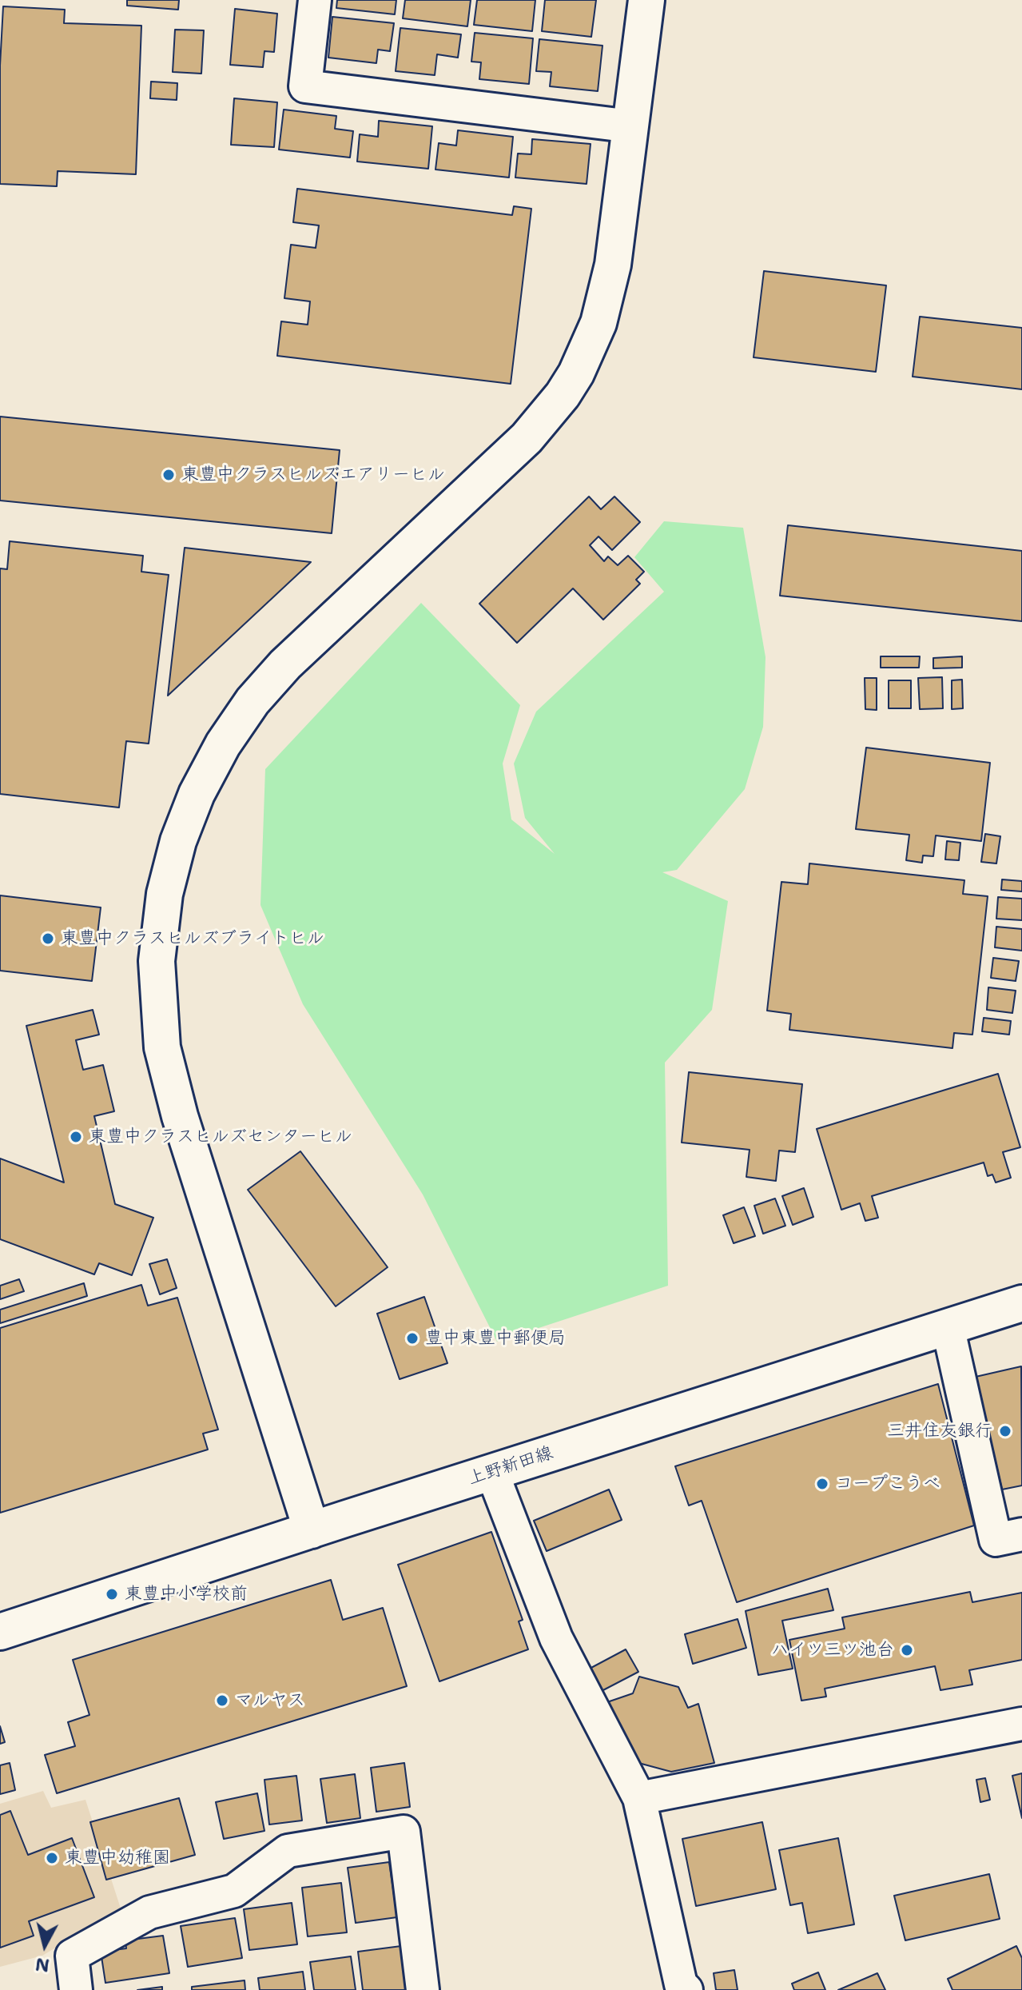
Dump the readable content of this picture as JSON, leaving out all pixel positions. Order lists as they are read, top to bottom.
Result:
{
  "streets": {
    "street": ["上野新田線"]
  },
  "places": [
    "東豊中クラスヒルズエアリーヒル",
    "東豊中クラスヒルズブライトヒル",
    "東豊中クラスヒルズセンターヒル",
    "豊中東豊中郵便局",
    "三井住友銀行",
    "コープこうべ",
    "東豊中小学校前",
    "ハイツ三ツ池台",
    "マルヤス",
    "東豊中幼稚園"
  ],
  "north": "bottom"
}
